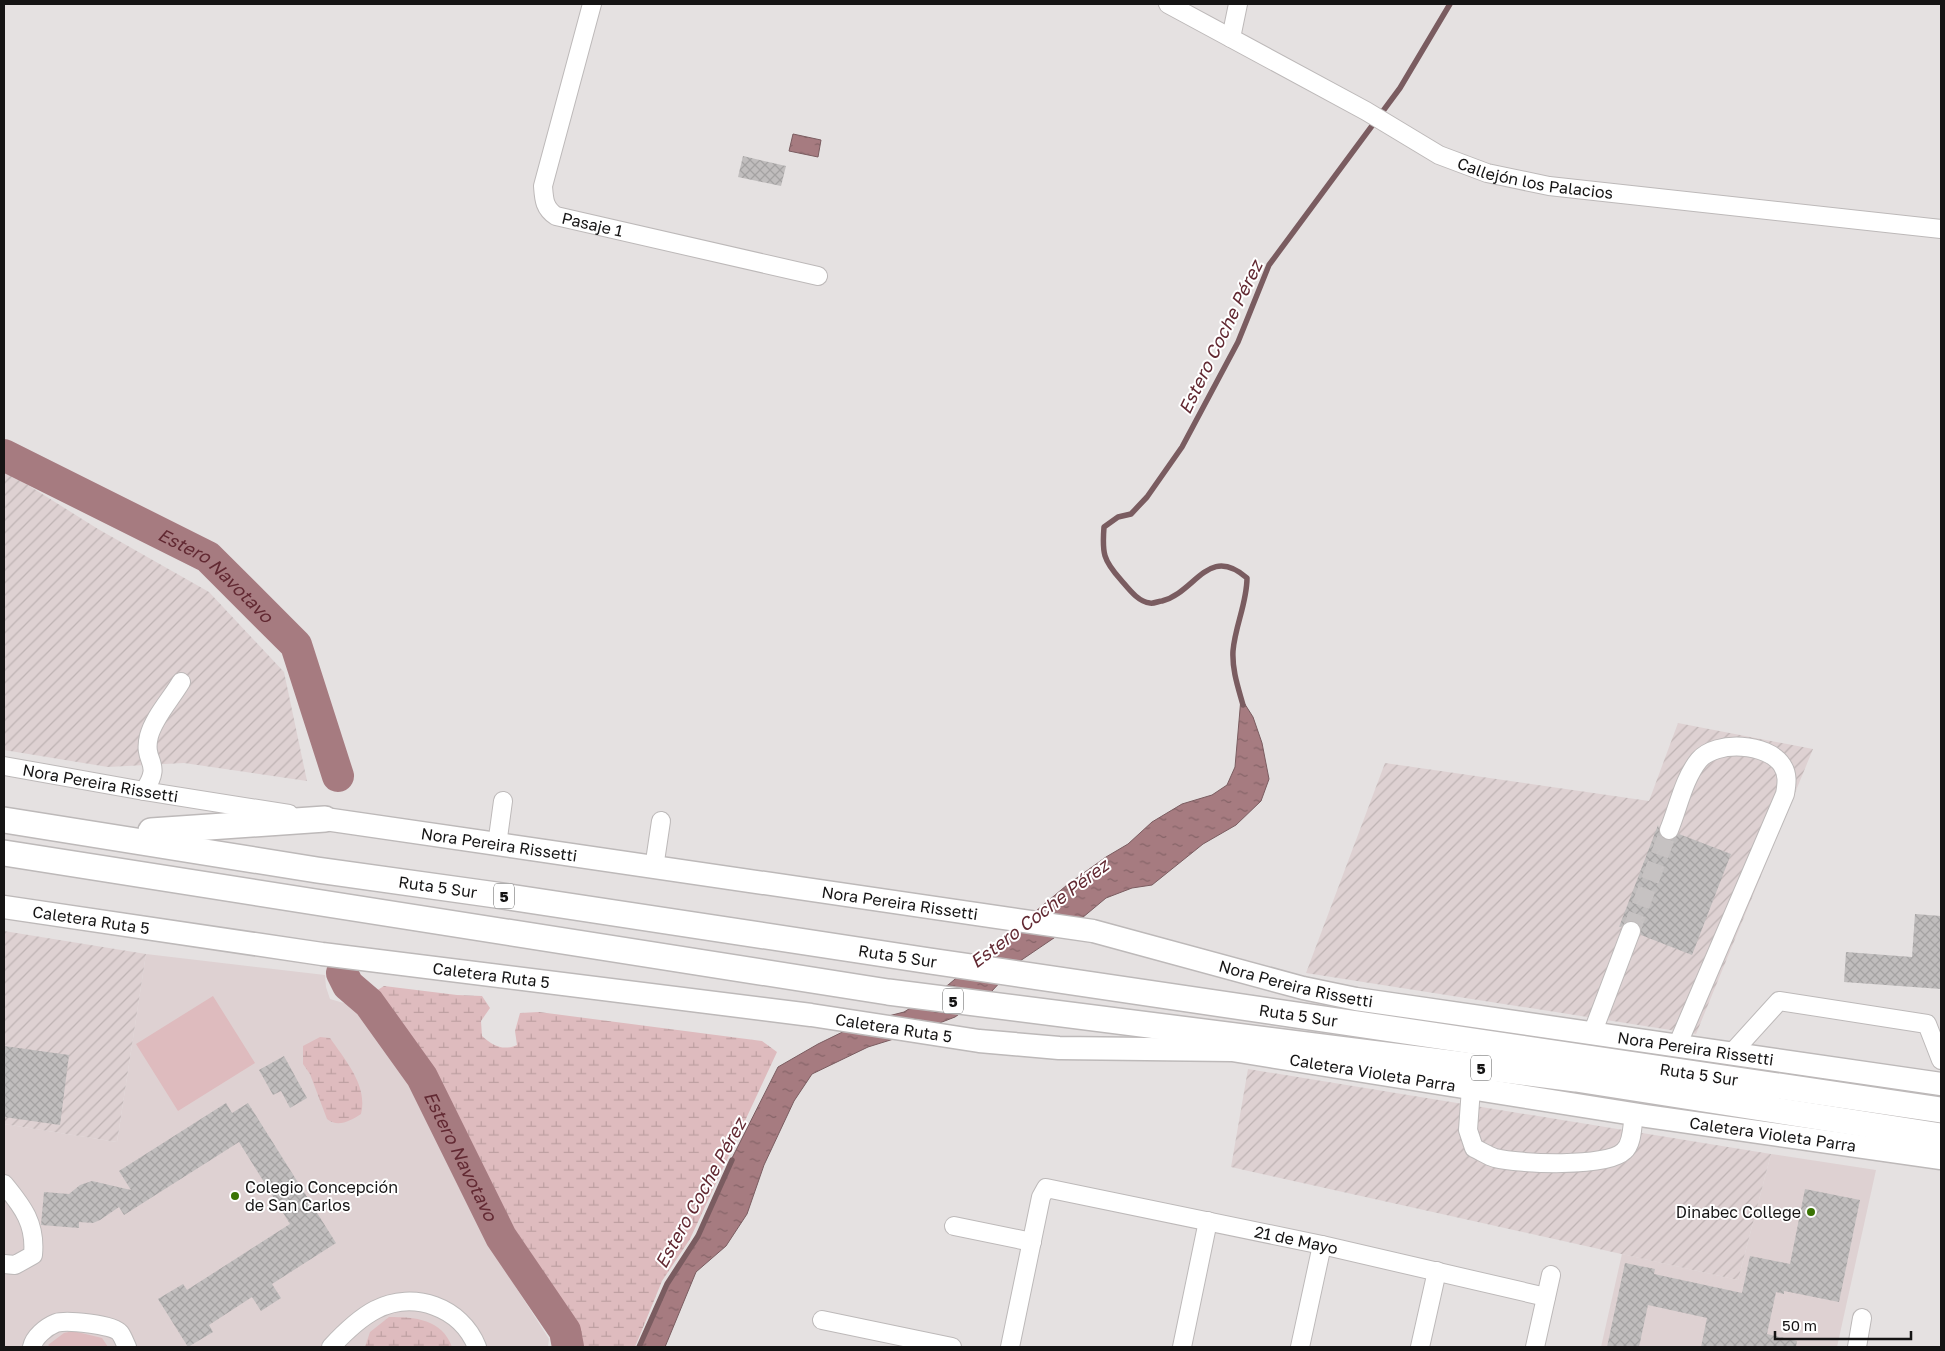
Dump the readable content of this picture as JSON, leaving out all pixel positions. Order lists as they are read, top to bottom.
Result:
{
  "streets": {
    "highway": ["Ruta 5 Sur", "5"],
    "main road": ["Nora Pereira Rissetti", "Caletera Ruta 5", "Caletera Violeta Parra"],
    "street": ["Callejón los Palacios", "Pasaje 1", "21 de Mayo"]
  },
  "crossings": [
    ["Caletera Ruta 5", "Caletera Violeta Parra"]
  ],
  "water": ["Estero Coche Pérez", "Estero Navotavo"],
  "places": ["Colegio Concepción de San Carlos", "Dinabec College"],
  "scale_bar": "50 m"
}
